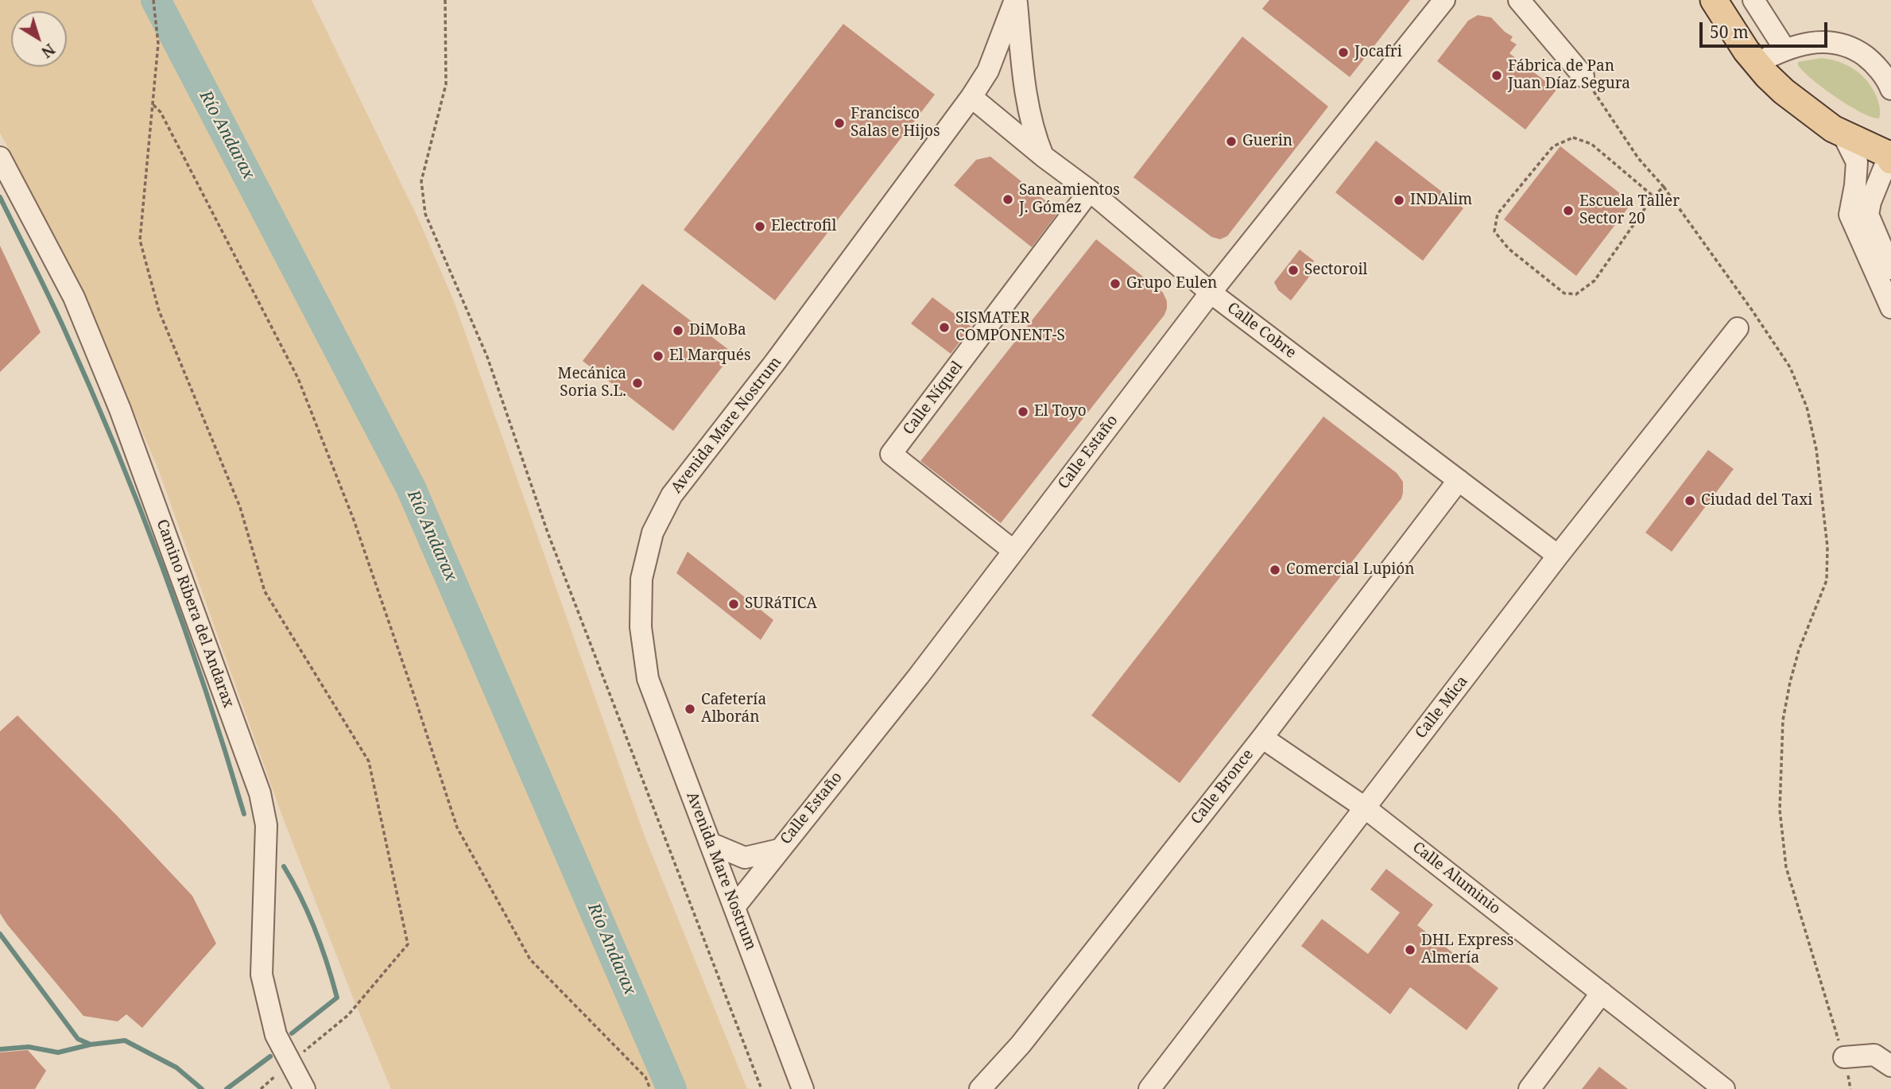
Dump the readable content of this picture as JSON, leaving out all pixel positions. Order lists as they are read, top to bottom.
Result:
{
  "streets": {
    "street": [
      "Calle Cobre",
      "Calle Níquel",
      "Avenida Mare Nostrum",
      "Calle Estaño",
      "Camino Ribera del Andarax",
      "Calle Mica",
      "Calle Bronce",
      "Calle Aluminio"
    ]
  },
  "crossings": [
    ["Calle Cobre", "Calle Níquel"],
    ["Calle Cobre", "Avenida Mare Nostrum"],
    ["Calle Cobre", "Calle Estaño"],
    ["Calle Cobre", "Calle Mica"],
    ["Calle Cobre", "Calle Bronce"],
    ["Calle Níquel", "Calle Estaño"],
    ["Avenida Mare Nostrum", "Calle Estaño"],
    ["Calle Mica", "Calle Aluminio"],
    ["Calle Bronce", "Calle Aluminio"]
  ],
  "water": ["Río Andarax"],
  "places": [
    "Jocafri",
    "Fábrica de Pan Juan Díaz Segura",
    "Francisco Salas e Hijos",
    "Guerin",
    "Saneamientos J. Gómez",
    "INDAlim",
    "Escuela Taller Sector 20",
    "Electrofil",
    "Sectoroil",
    "Grupo Eulen",
    "SISMATER COMPONENT-S",
    "DiMoBa",
    "El Marqués",
    "Mecánica Soria S.L.",
    "El Toyo",
    "Ciudad del Taxi",
    "Comercial Lupión",
    "SURáTICA",
    "Cafetería Alborán",
    "DHL Express Almería"
  ],
  "scale_bar": "50 m",
  "north": "bottom right"
}
